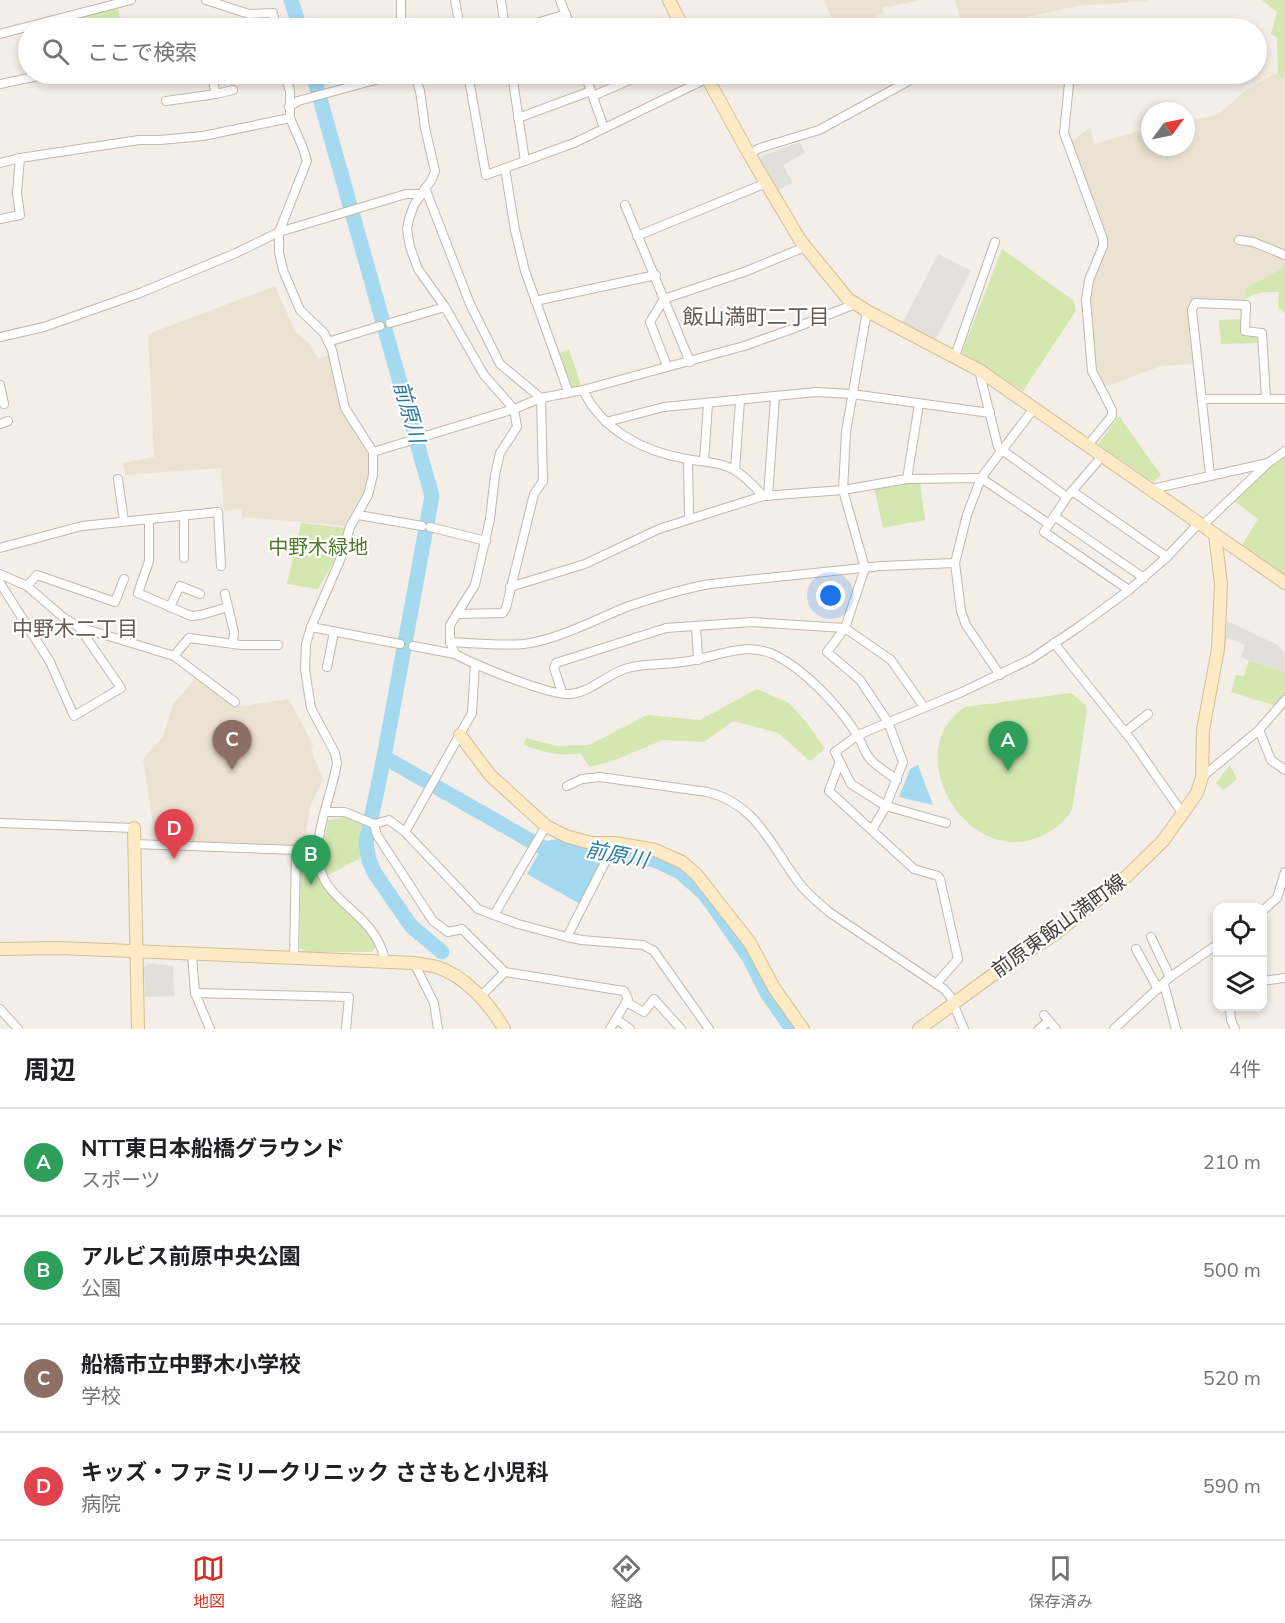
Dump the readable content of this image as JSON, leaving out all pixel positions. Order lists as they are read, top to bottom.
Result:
{
  "streets": {
    "street": ["前原東飯山満町線"]
  },
  "districts": ["飯山満町二丁目", "中野木二丁目"],
  "water": ["前原川"],
  "parks": ["中野木緑地"],
  "north": "top right",
  "page": {
    "search": "ここで検索",
    "pins": [
      "C",
      "A",
      "D",
      "B"
    ],
    "heading": ["周辺", "4件"],
    "list": [
      {
        "mark": "A",
        "name": "NTT東日本船橋グラウンド",
        "note": "スポーツ",
        "value": "210 m"
      },
      {
        "mark": "B",
        "name": "アルビス前原中央公園",
        "note": "公園",
        "value": "500 m"
      },
      {
        "mark": "C",
        "name": "船橋市立中野木小学校",
        "note": "学校",
        "value": "520 m"
      },
      {
        "mark": "D",
        "name": "キッズ・ファミリークリニック ささもと小児科",
        "note": "病院",
        "value": "590 m"
      }
    ],
    "nav": ["地図", "経路", "保存済み"]
  }
}
